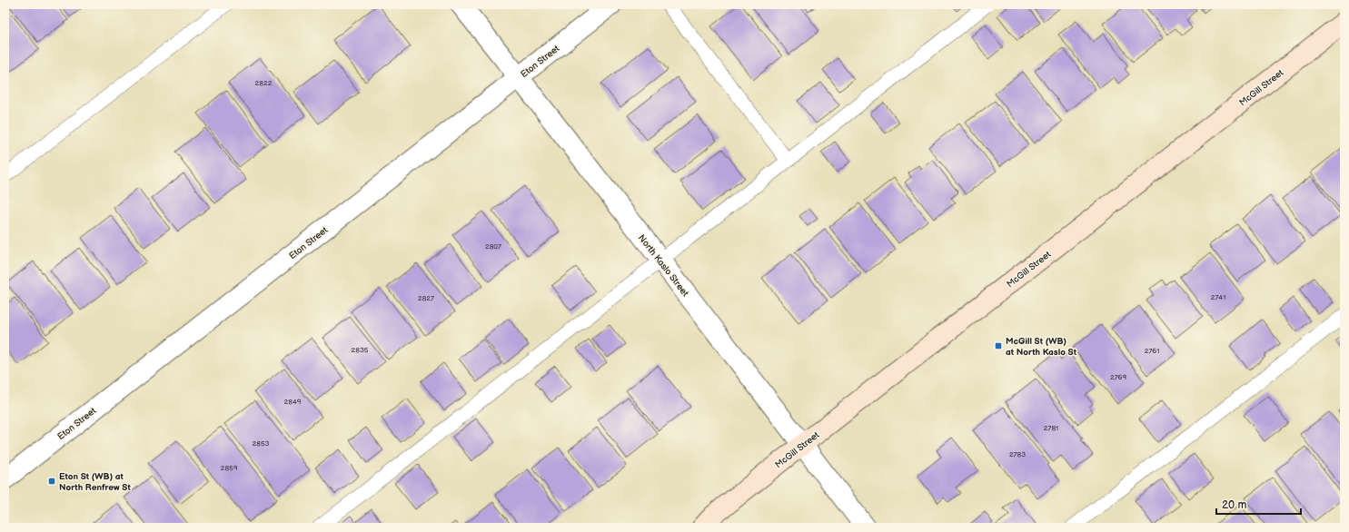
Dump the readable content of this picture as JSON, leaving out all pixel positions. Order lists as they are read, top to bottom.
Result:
{
  "streets": {
    "main road": ["McGill Street"],
    "street": ["Eton Street", "North Kaslo Street"]
  },
  "crossings": [
    ["Eton Street", "North Kaslo Street"],
    ["McGill Street", "North Kaslo Street"]
  ],
  "places": {
    "transit": ["McGill St (WB) at North Kaslo St", "Eton St (WB) at North Renfrew St"]
  },
  "house_numbers": [
    "2822",
    "2807",
    "2741",
    "2827",
    "2835",
    "2761",
    "2769",
    "2849",
    "2781",
    "2853",
    "2783",
    "2859"
  ],
  "scale_bar": "20 m"
}
